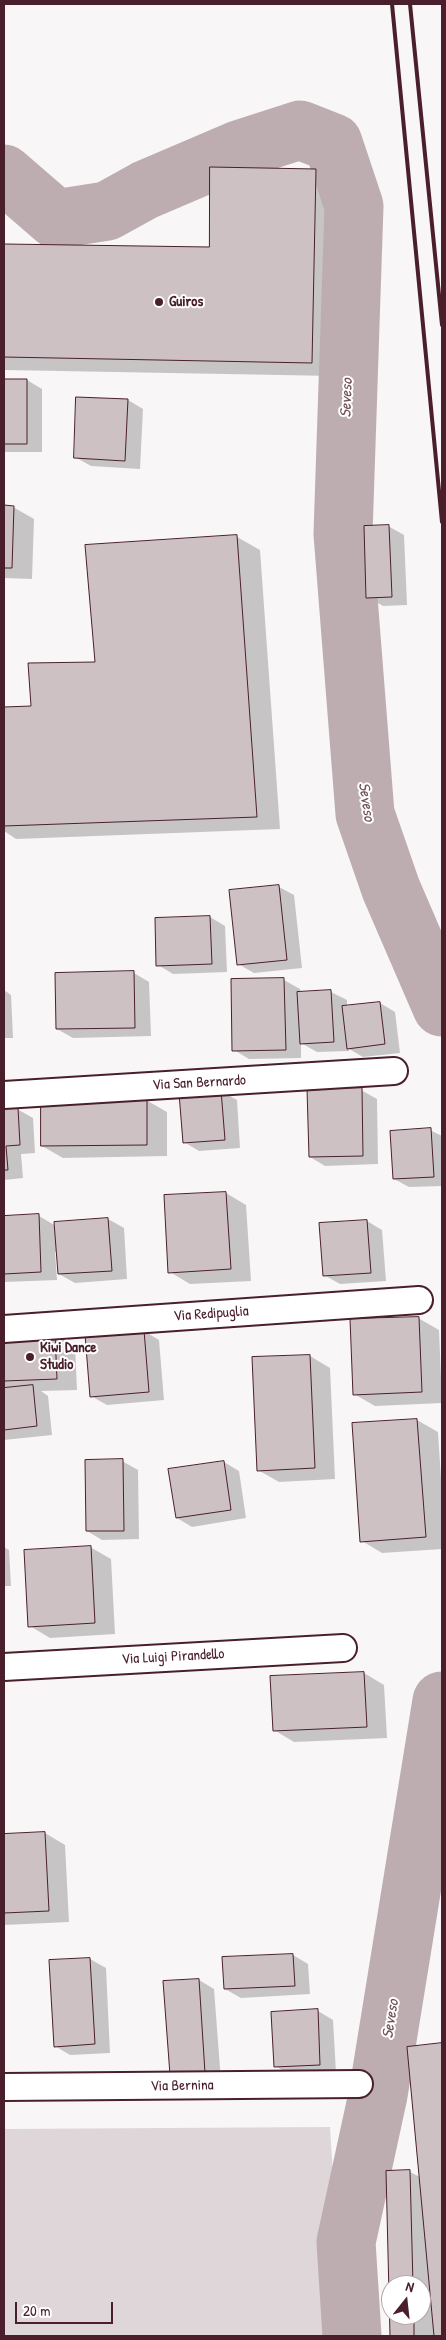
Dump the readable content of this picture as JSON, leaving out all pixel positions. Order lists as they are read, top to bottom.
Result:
{
  "streets": {
    "street": [
      "Via San Bernardo",
      "Via Redipuglia",
      "Via Luigi Pirandello",
      "Via Bernina"
    ]
  },
  "water": ["Seveso"],
  "places": ["Guiros", "Kiwi Dance Studio"],
  "scale_bar": "20 m",
  "north": "top"
}
